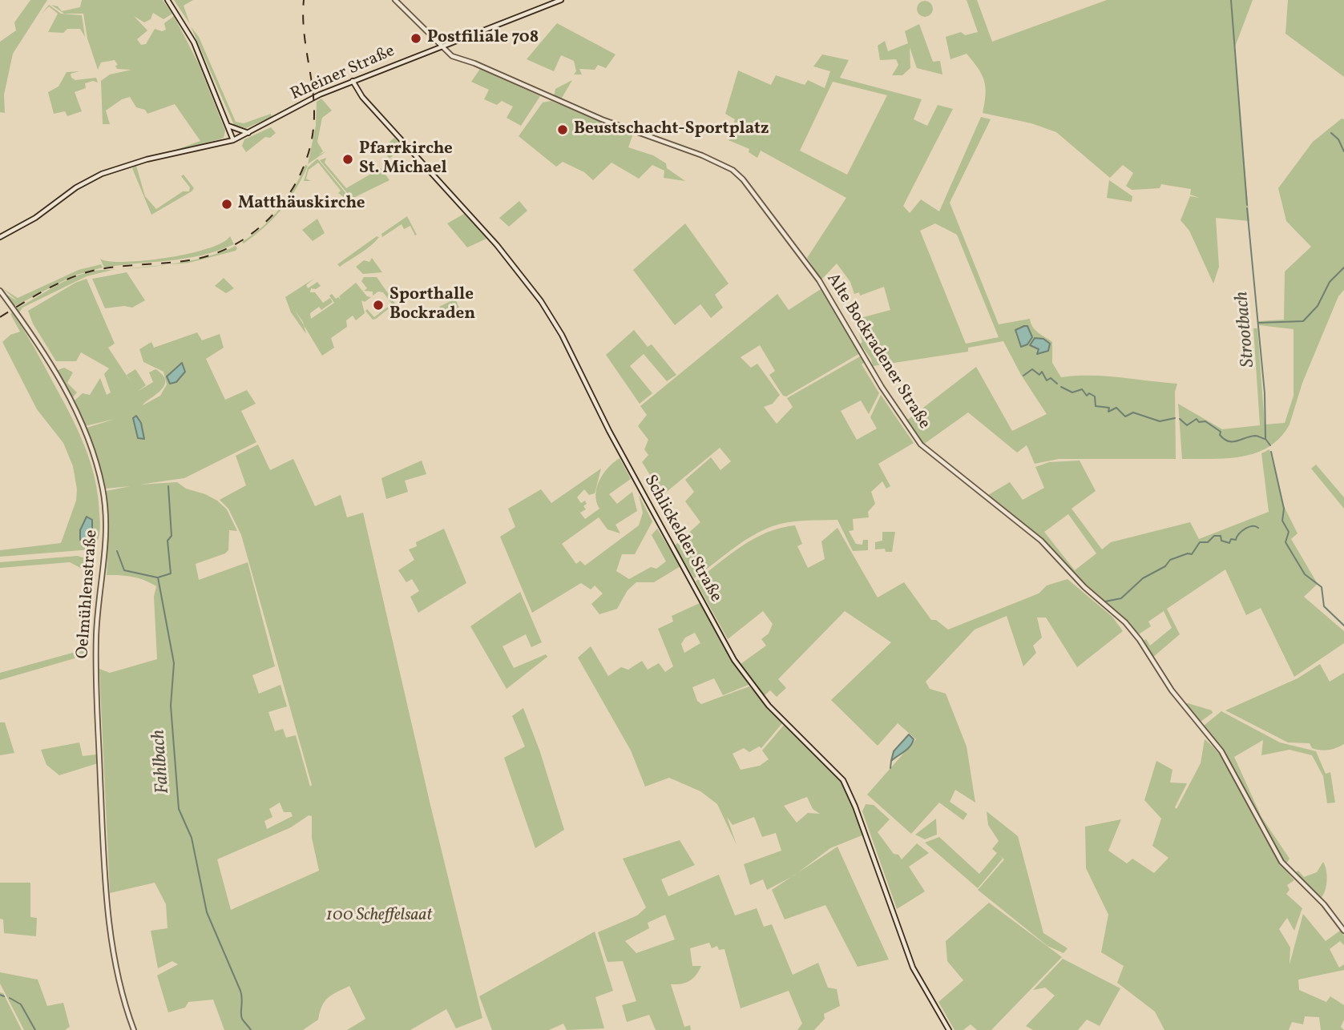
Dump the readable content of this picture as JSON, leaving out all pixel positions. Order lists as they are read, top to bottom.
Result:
{
  "streets": {
    "street": [
      "Rheiner Straße",
      "Alte Bockradener Straße",
      "Schlickelder Straße",
      "Oelmühlenstraße"
    ]
  },
  "crossings": [
    ["Rheiner Straße", "Alte Bockradener Straße"],
    ["Rheiner Straße", "Schlickelder Straße"]
  ],
  "water": ["Strootbach", "Fahlbach"],
  "parks": ["100 Scheffelsaat"],
  "places": [
    "Postfiliale 708",
    "Beustschacht-Sportplatz",
    "Pfarrkirche St. Michael",
    "Matthäuskirche",
    "Sporthalle Bockraden"
  ]
}
